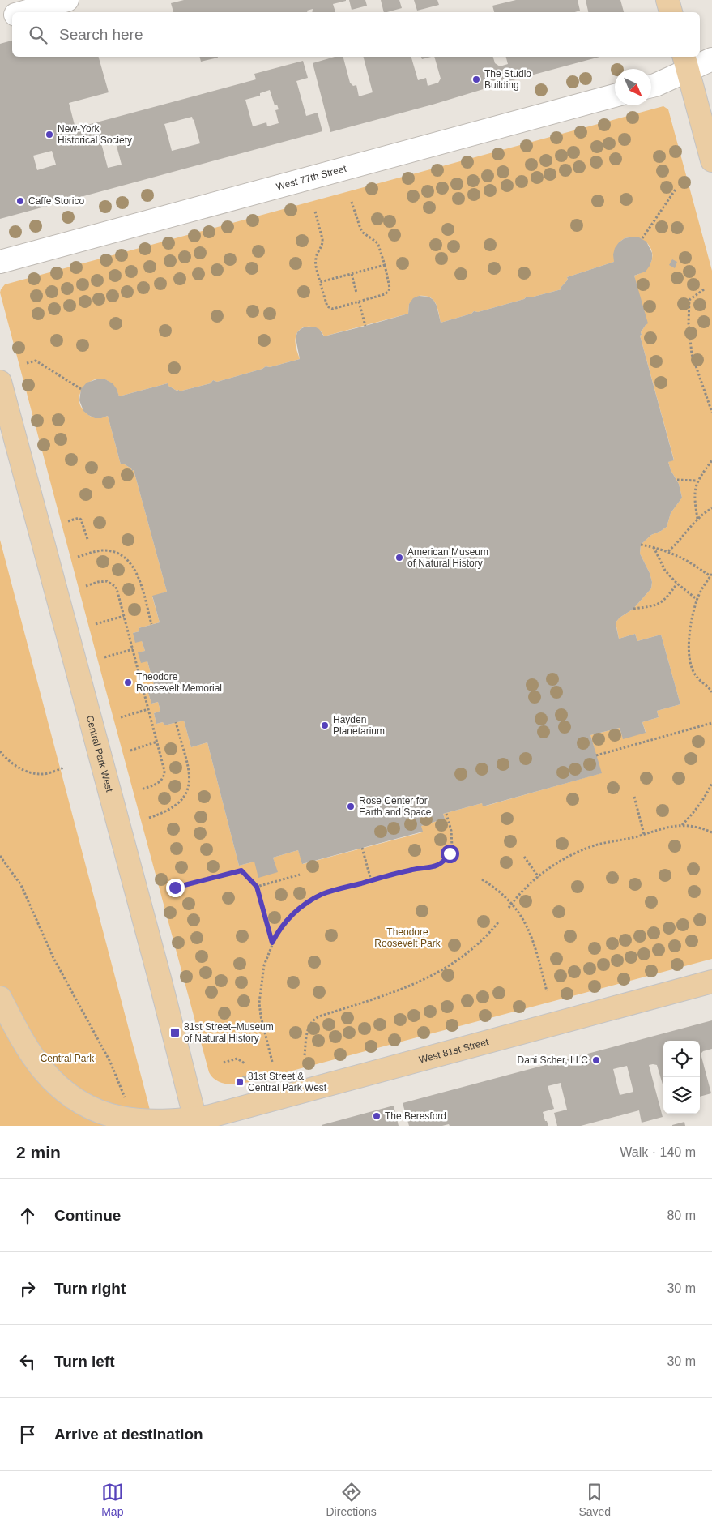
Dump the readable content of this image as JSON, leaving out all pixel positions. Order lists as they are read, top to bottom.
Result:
{
  "streets": {
    "main road": ["Central Park West", "West 81st Street"],
    "street": ["West 77th Street"]
  },
  "crossings": [
    ["Central Park West", "West 81st Street"]
  ],
  "parks": ["Theodore Roosevelt Park", "Central Park"],
  "places": {
    "other": [
      "The Studio Building",
      "New-York Historical Society",
      "Caffe Storico",
      "American Museum of Natural History",
      "Theodore Roosevelt Memorial",
      "Hayden Planetarium",
      "Rose Center for Earth and Space",
      "Dani Scher, LLC",
      "The Beresford"
    ],
    "transit": ["81st Street–Museum of Natural History", "81st Street & Central Park West"]
  },
  "north": "bottom right",
  "page": {
    "search": "Search here",
    "heading": ["2 min", "Walk · 140 m"],
    "list": [
      ["Continue", "80 m"],
      ["Turn right", "30 m"],
      ["Turn left", "30 m"],
      "Arrive at destination"
    ],
    "nav": ["Map", "Directions", "Saved"]
  }
}
